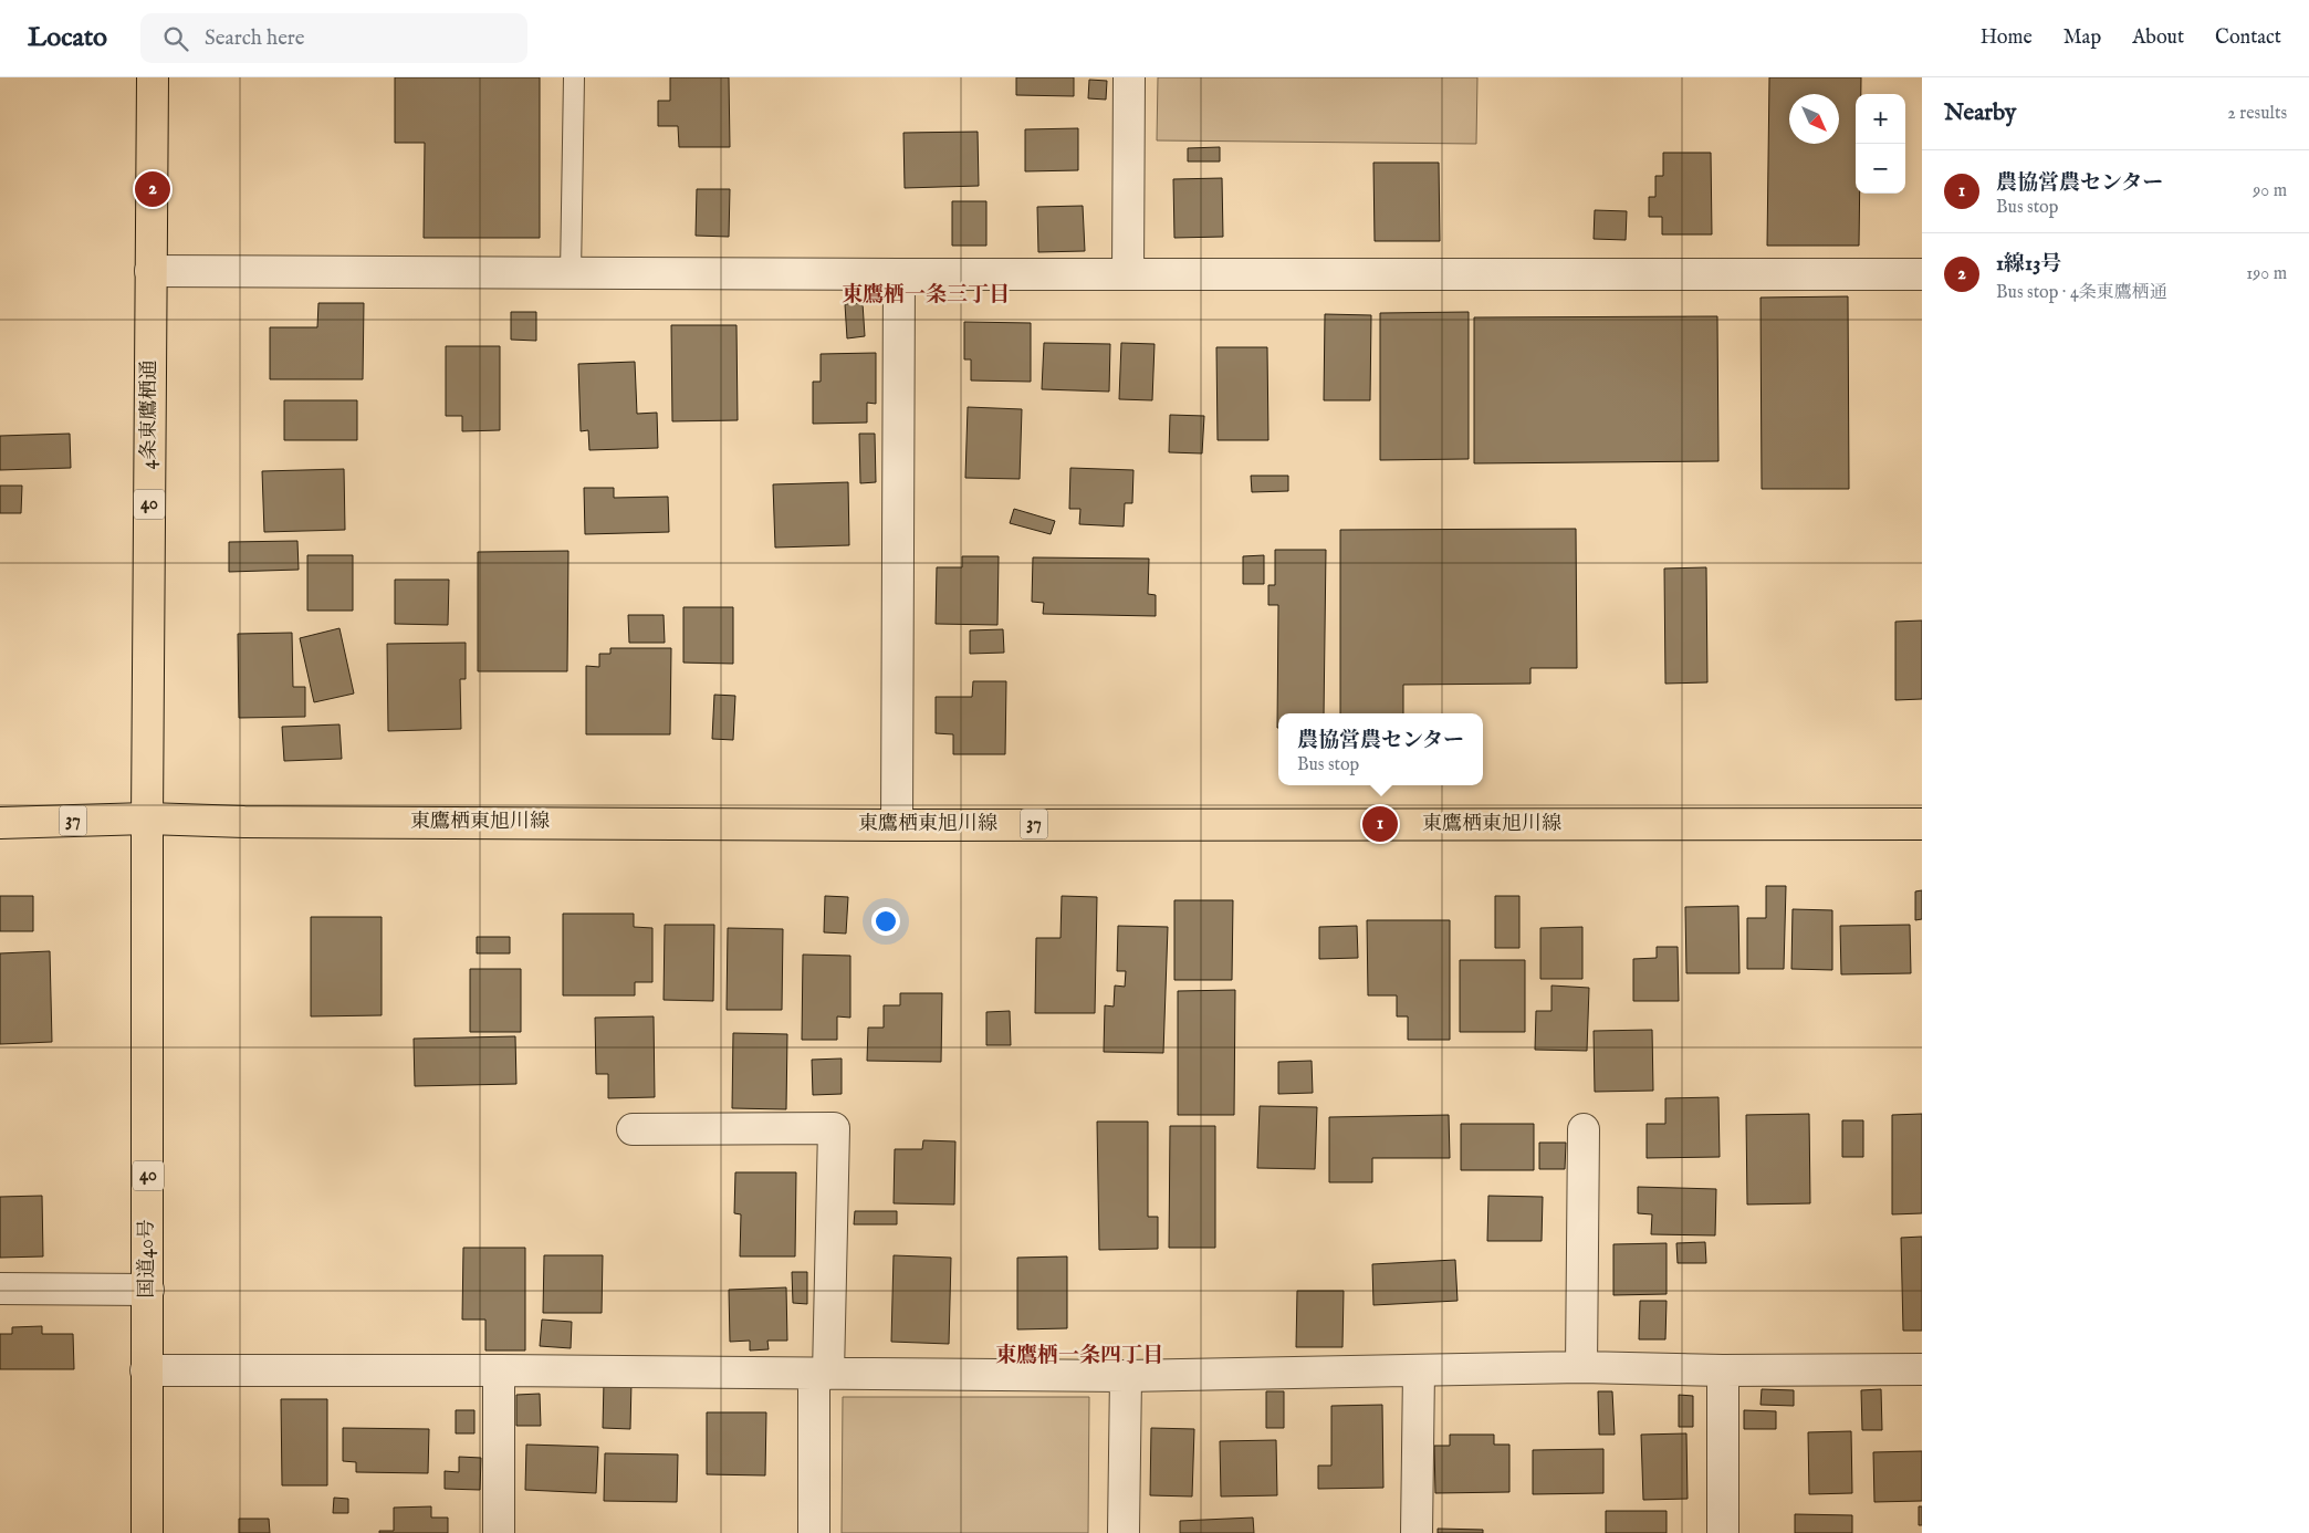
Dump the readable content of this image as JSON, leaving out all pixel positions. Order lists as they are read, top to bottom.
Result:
{
  "streets": {
    "main road": [
      "4条東鷹栖通",
      "40",
      "37",
      "東鷹栖東旭川線",
      "国道40号"
    ]
  },
  "crossings": [
    ["4条東鷹栖通", "東鷹栖東旭川線"],
    ["4条東鷹栖通", "国道40号"],
    ["東鷹栖東旭川線", "国道40号"]
  ],
  "districts": ["東鷹栖一条三丁目", "東鷹栖一条四丁目"],
  "north": "bottom right",
  "page": {
    "header": "Locato",
    "search": "Search here",
    "nav": [
      "Home",
      "Map",
      "About",
      "Contact"
    ],
    "heading": ["Nearby", "2 results"],
    "map_buttons": ["+", "−"],
    "list": [
      {
        "mark": "1",
        "name": "農協営農センター",
        "note": "Bus stop",
        "value": "90 m"
      },
      {
        "mark": "2",
        "name": "1線13号",
        "note": "Bus stop · 4条東鷹栖通",
        "value": "190 m"
      }
    ],
    "pins": ["2", "1"],
    "popup": ["農協営農センター", "Bus stop"]
  }
}
